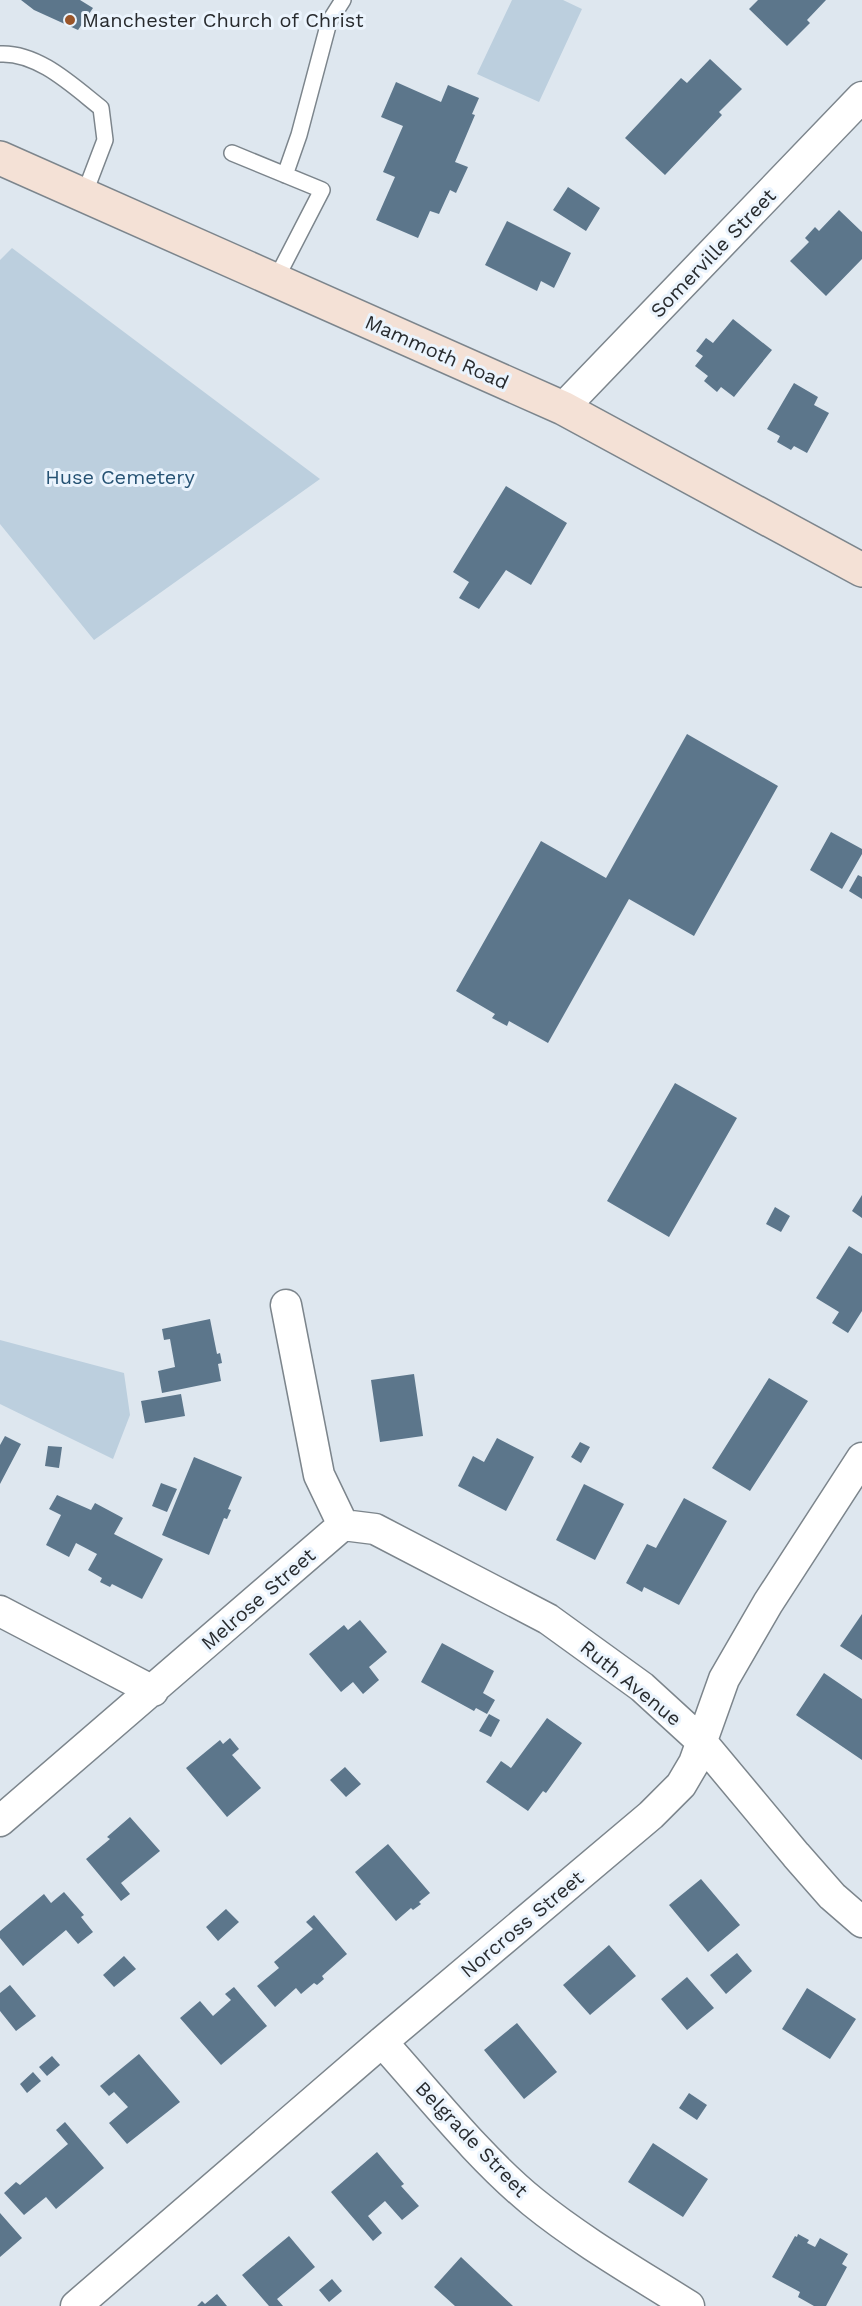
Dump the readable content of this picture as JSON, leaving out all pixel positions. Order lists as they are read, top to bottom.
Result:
{
  "streets": {
    "main road": ["Mammoth Road"],
    "street": [
      "Somerville Street",
      "Melrose Street",
      "Ruth Avenue",
      "Norcross Street",
      "Belgrade Street"
    ]
  },
  "crossings": [
    ["Somerville Street", "Mammoth Road"],
    ["Melrose Street", "Ruth Avenue"],
    ["Ruth Avenue", "Norcross Street"],
    ["Norcross Street", "Belgrade Street"]
  ],
  "parks": ["Huse Cemetery"],
  "places": ["Manchester Church of Christ"]
}
